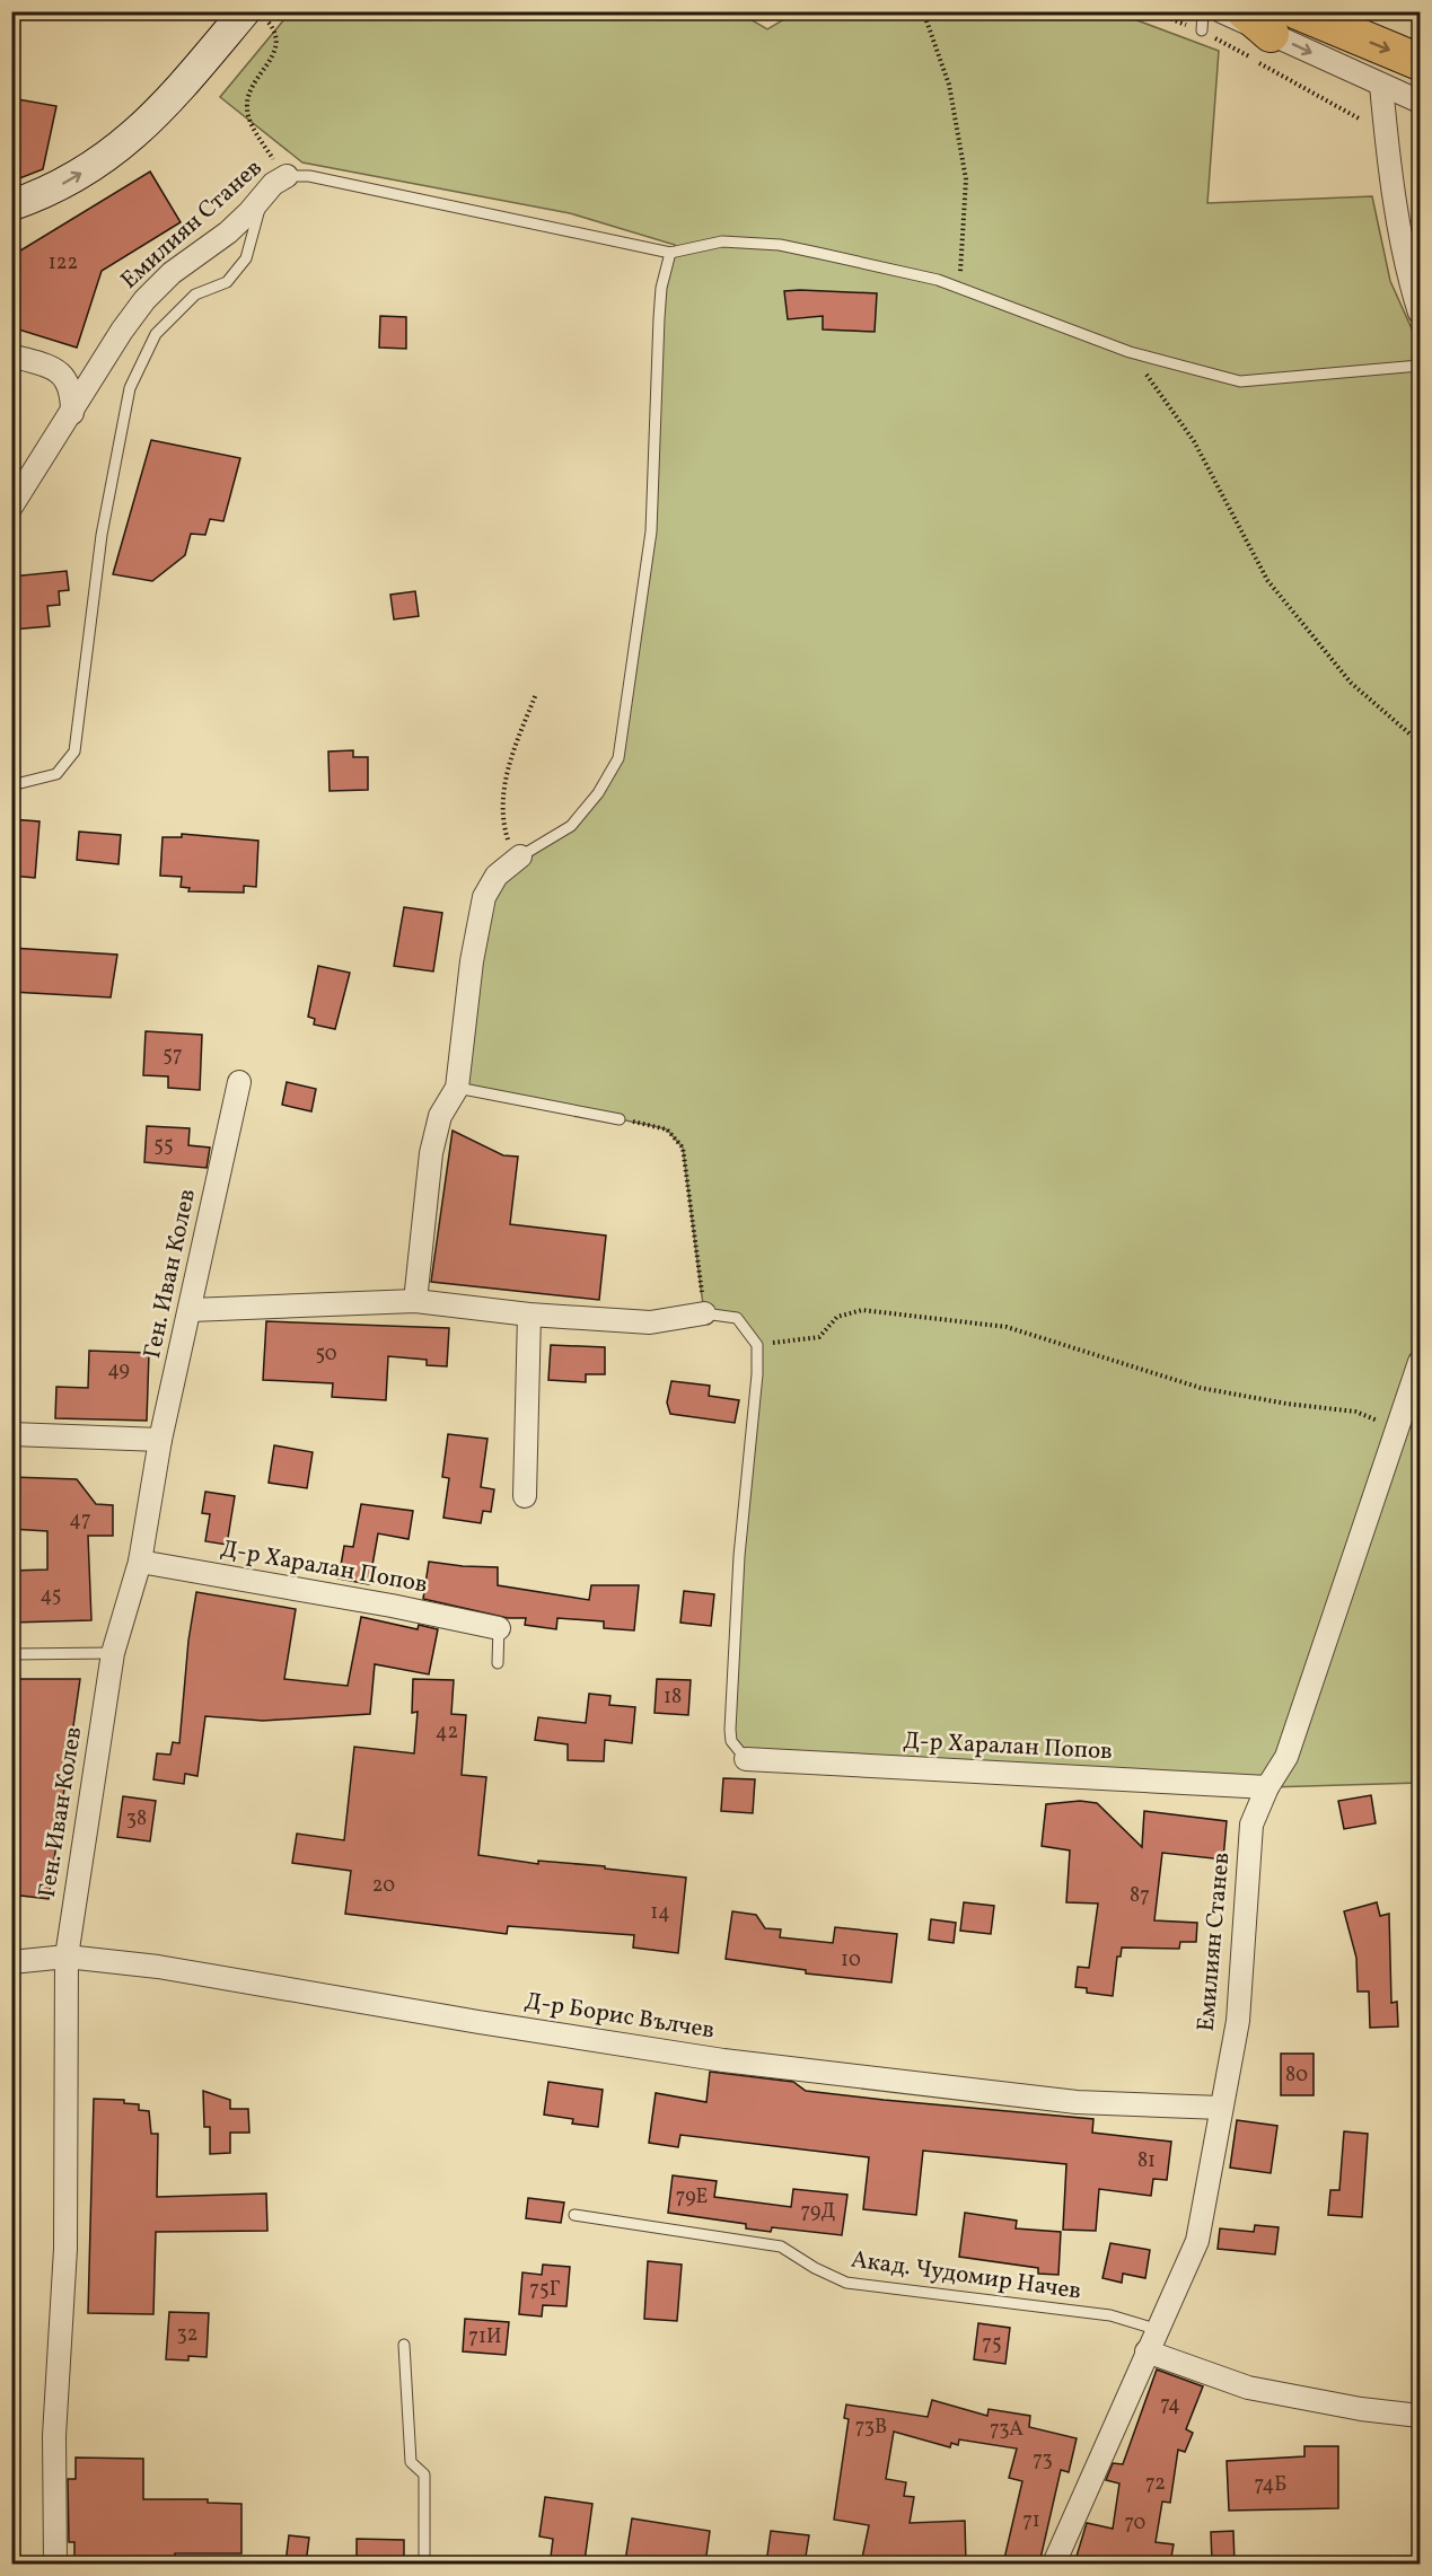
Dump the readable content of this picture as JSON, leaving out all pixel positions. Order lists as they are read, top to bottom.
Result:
{
  "streets": {
    "street": [
      "Емилиян Станев",
      "Ген. Иван Колев",
      "Д-р Харалан Попов",
      "Д-р Борис Вълчев"
    ],
    "lane": ["Акад. Чудомир Начев"]
  },
  "crossings": [
    ["Емилиян Станев", "Д-р Харалан Попов"],
    ["Емилиян Станев", "Д-р Борис Вълчев"],
    ["Емилиян Станев", "Акад. Чудомир Начев"],
    ["Ген. Иван Колев", "Д-р Харалан Попов"],
    ["Ген. Иван Колев", "Д-р Борис Вълчев"]
  ],
  "house_numbers": [
    "122",
    "57",
    "55",
    "50",
    "49",
    "47",
    "45",
    "18",
    "42",
    "38",
    "20",
    "87",
    "14",
    "10",
    "80",
    "81",
    "79Е",
    "79Д",
    "75Г",
    "32",
    "71И",
    "75",
    "74",
    "73В",
    "73А",
    "73",
    "72",
    "74Б",
    "71",
    "70"
  ]
}
